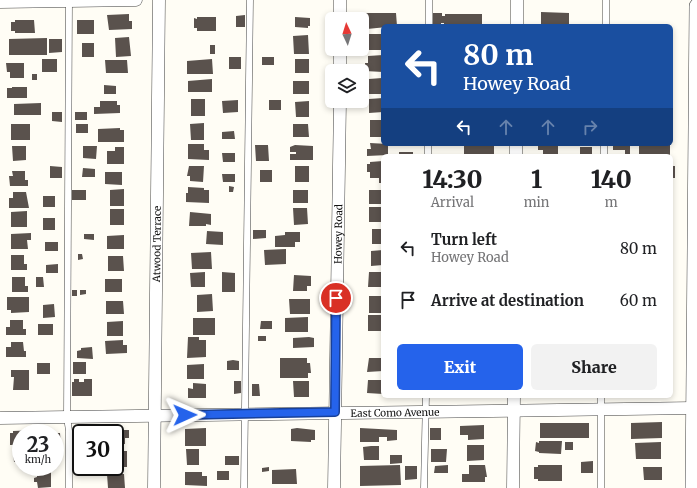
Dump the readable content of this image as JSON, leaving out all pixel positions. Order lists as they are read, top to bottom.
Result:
{
  "streets": {
    "street": ["Howey Road", "Atwood Terrace", "East Como Avenue"]
  },
  "crossings": [
    ["Howey Road", "East Como Avenue"],
    ["Atwood Terrace", "East Como Avenue"]
  ],
  "north": "top",
  "page": {
    "turn": ["80 m", "Howey Road"],
    "eta": [
      "14:30",
      "Arrival",
      "1",
      "min",
      "140",
      "m"
    ],
    "list": [
      {
        "name": "Turn left",
        "note": "Howey Road",
        "value": "80 m"
      },
      {
        "name": "Arrive at destination",
        "value": "60 m"
      }
    ],
    "buttons": ["Exit", "Share"],
    "speed": "23 km/h",
    "limit": "30"
  }
}
